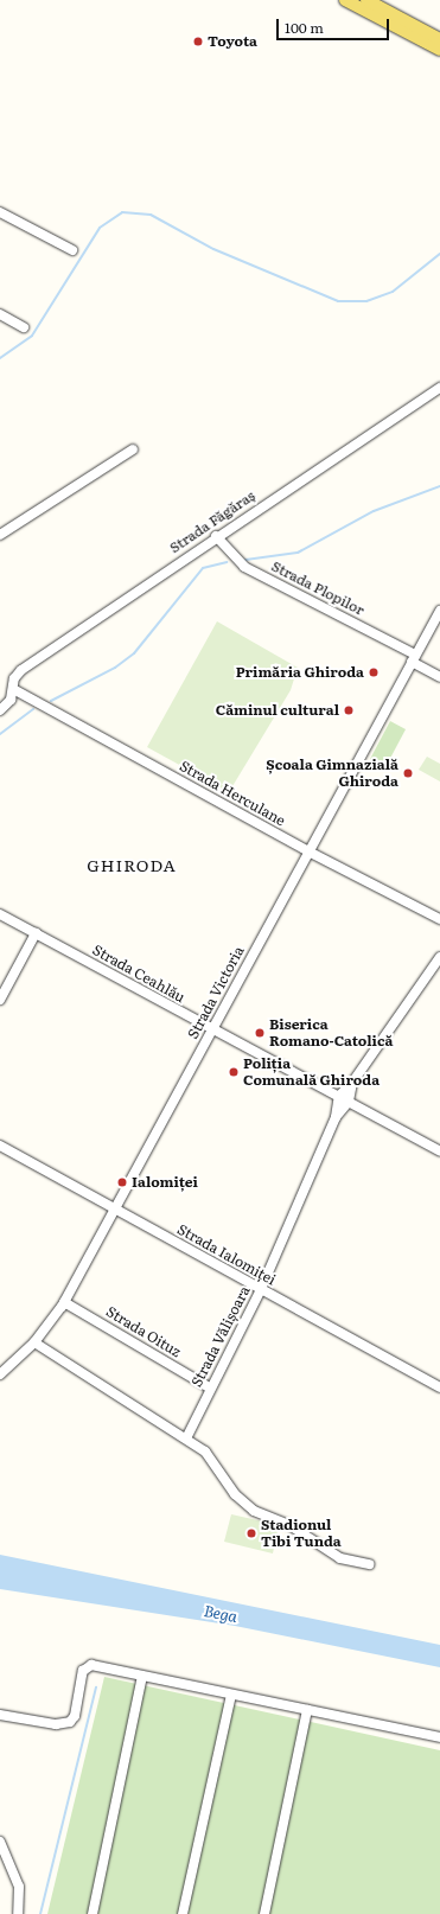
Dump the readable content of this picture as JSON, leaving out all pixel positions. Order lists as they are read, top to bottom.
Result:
{
  "streets": {
    "street": [
      "Strada Făgăraș",
      "Strada Plopilor",
      "Strada Herculane",
      "Strada Ceahlău",
      "Strada Victoria",
      "Strada Ialomiței",
      "Strada Oituz",
      "Strada Vălișoara"
    ]
  },
  "crossings": [
    ["Strada Făgăraș", "Strada Plopilor"],
    ["Strada Făgăraș", "Strada Herculane"],
    ["Strada Plopilor", "Strada Victoria"],
    ["Strada Herculane", "Strada Victoria"],
    ["Strada Ceahlău", "Strada Victoria"],
    ["Strada Ceahlău", "Strada Vălișoara"],
    ["Strada Victoria", "Strada Ialomiței"],
    ["Strada Victoria", "Strada Oituz"],
    ["Strada Ialomiței", "Strada Vălișoara"],
    ["Strada Oituz", "Strada Vălișoara"]
  ],
  "districts": ["GHIRODA"],
  "water": ["Bega"],
  "places": [
    "Toyota",
    "Primăria Ghiroda",
    "Căminul cultural",
    "Școala Gimnazială Ghiroda",
    "Biserica Romano-Catolică",
    "Poliția Comunală Ghiroda",
    "Ialomiței",
    "Stadionul Tibi Tunda"
  ],
  "scale_bar": "100 m"
}
